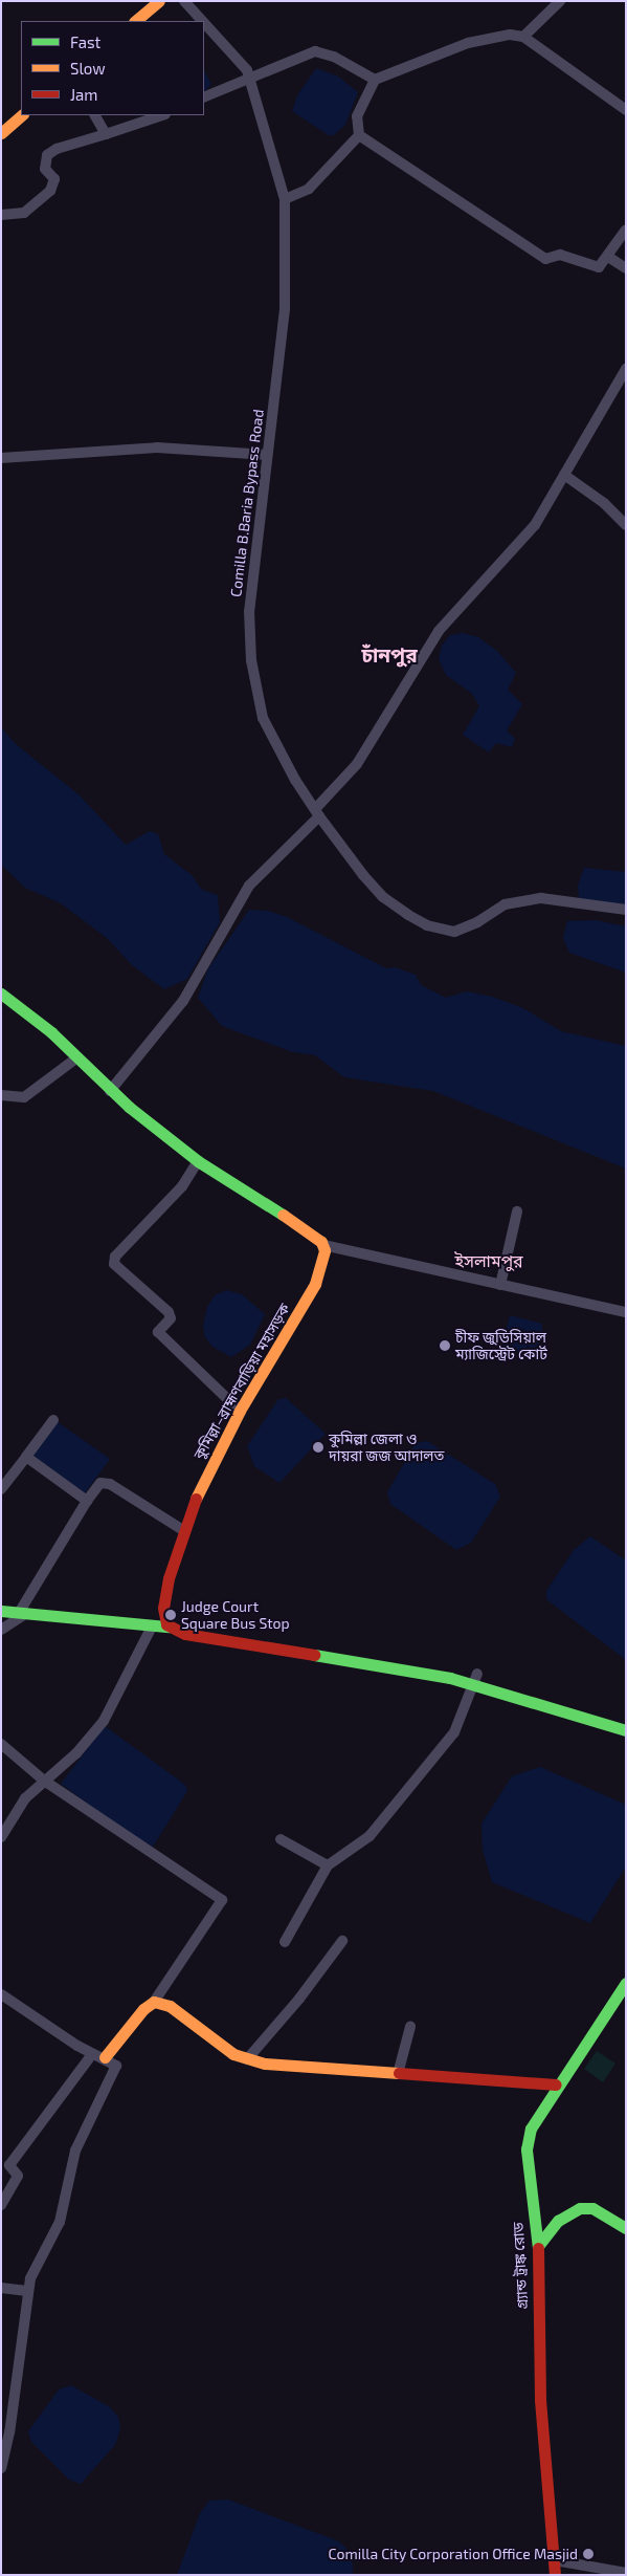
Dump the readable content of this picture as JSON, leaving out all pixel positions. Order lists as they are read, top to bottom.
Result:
{
  "streets": {
    "main road": ["কুমিল্লা–ব্রাহ্মণবাড়িয়া মহাসড়ক", "গ্র্যান্ড ট্রাঙ্ক রোড"],
    "street": ["Comilla B.Baria Bypass Road"]
  },
  "districts": ["চাঁনপুর", "ইসলামপুর"],
  "places": [
    "চীফ জুডিসিয়াল ম্যাজিস্ট্রেট কোর্ট",
    "কুমিল্লা জেলা ও দায়রা জজ আদালত",
    "Judge Court Square Bus Stop",
    "Comilla City Corporation Office Masjid"
  ],
  "legend": ["Fast", "Slow", "Jam"]
}
